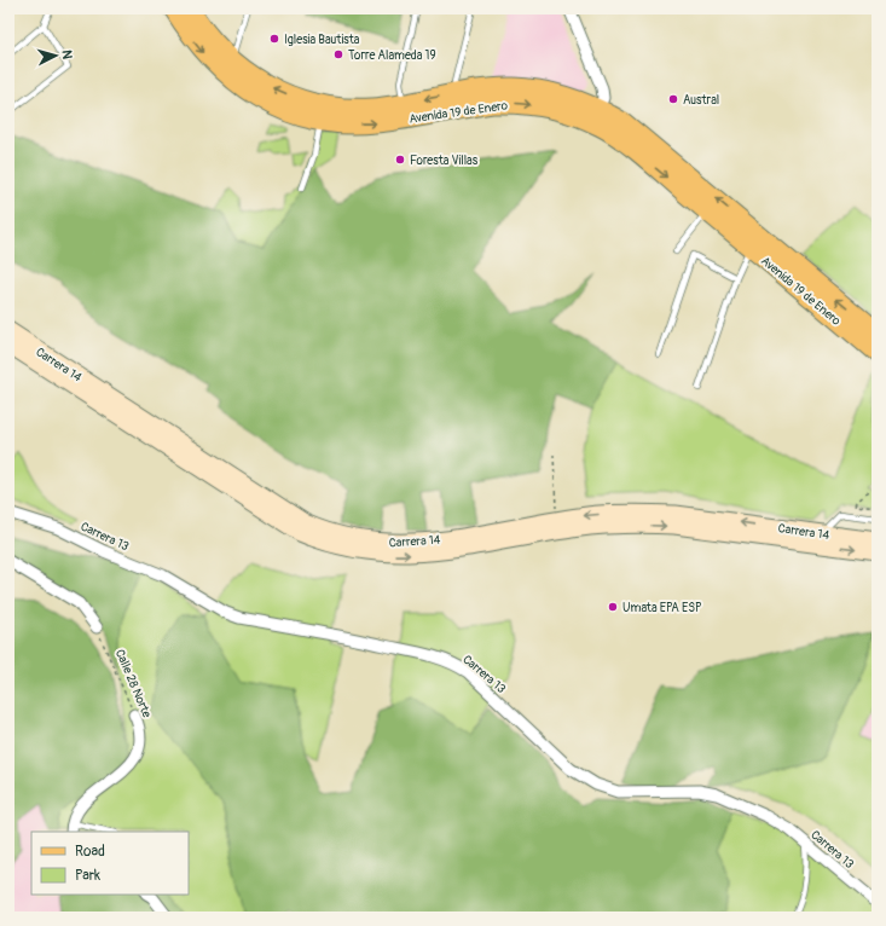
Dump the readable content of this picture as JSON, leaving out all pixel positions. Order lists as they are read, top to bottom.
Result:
{
  "streets": {
    "main road": ["Avenida 19 de Enero", "Carrera 14"],
    "street": ["Carrera 13", "Calle 28 Norte"]
  },
  "places": [
    "Iglesia Bautista",
    "Torre Alameda 19",
    "Austral",
    "Foresta Villas",
    "Umata EPA ESP"
  ],
  "legend": ["Road", "Park"],
  "north": "right"
}
